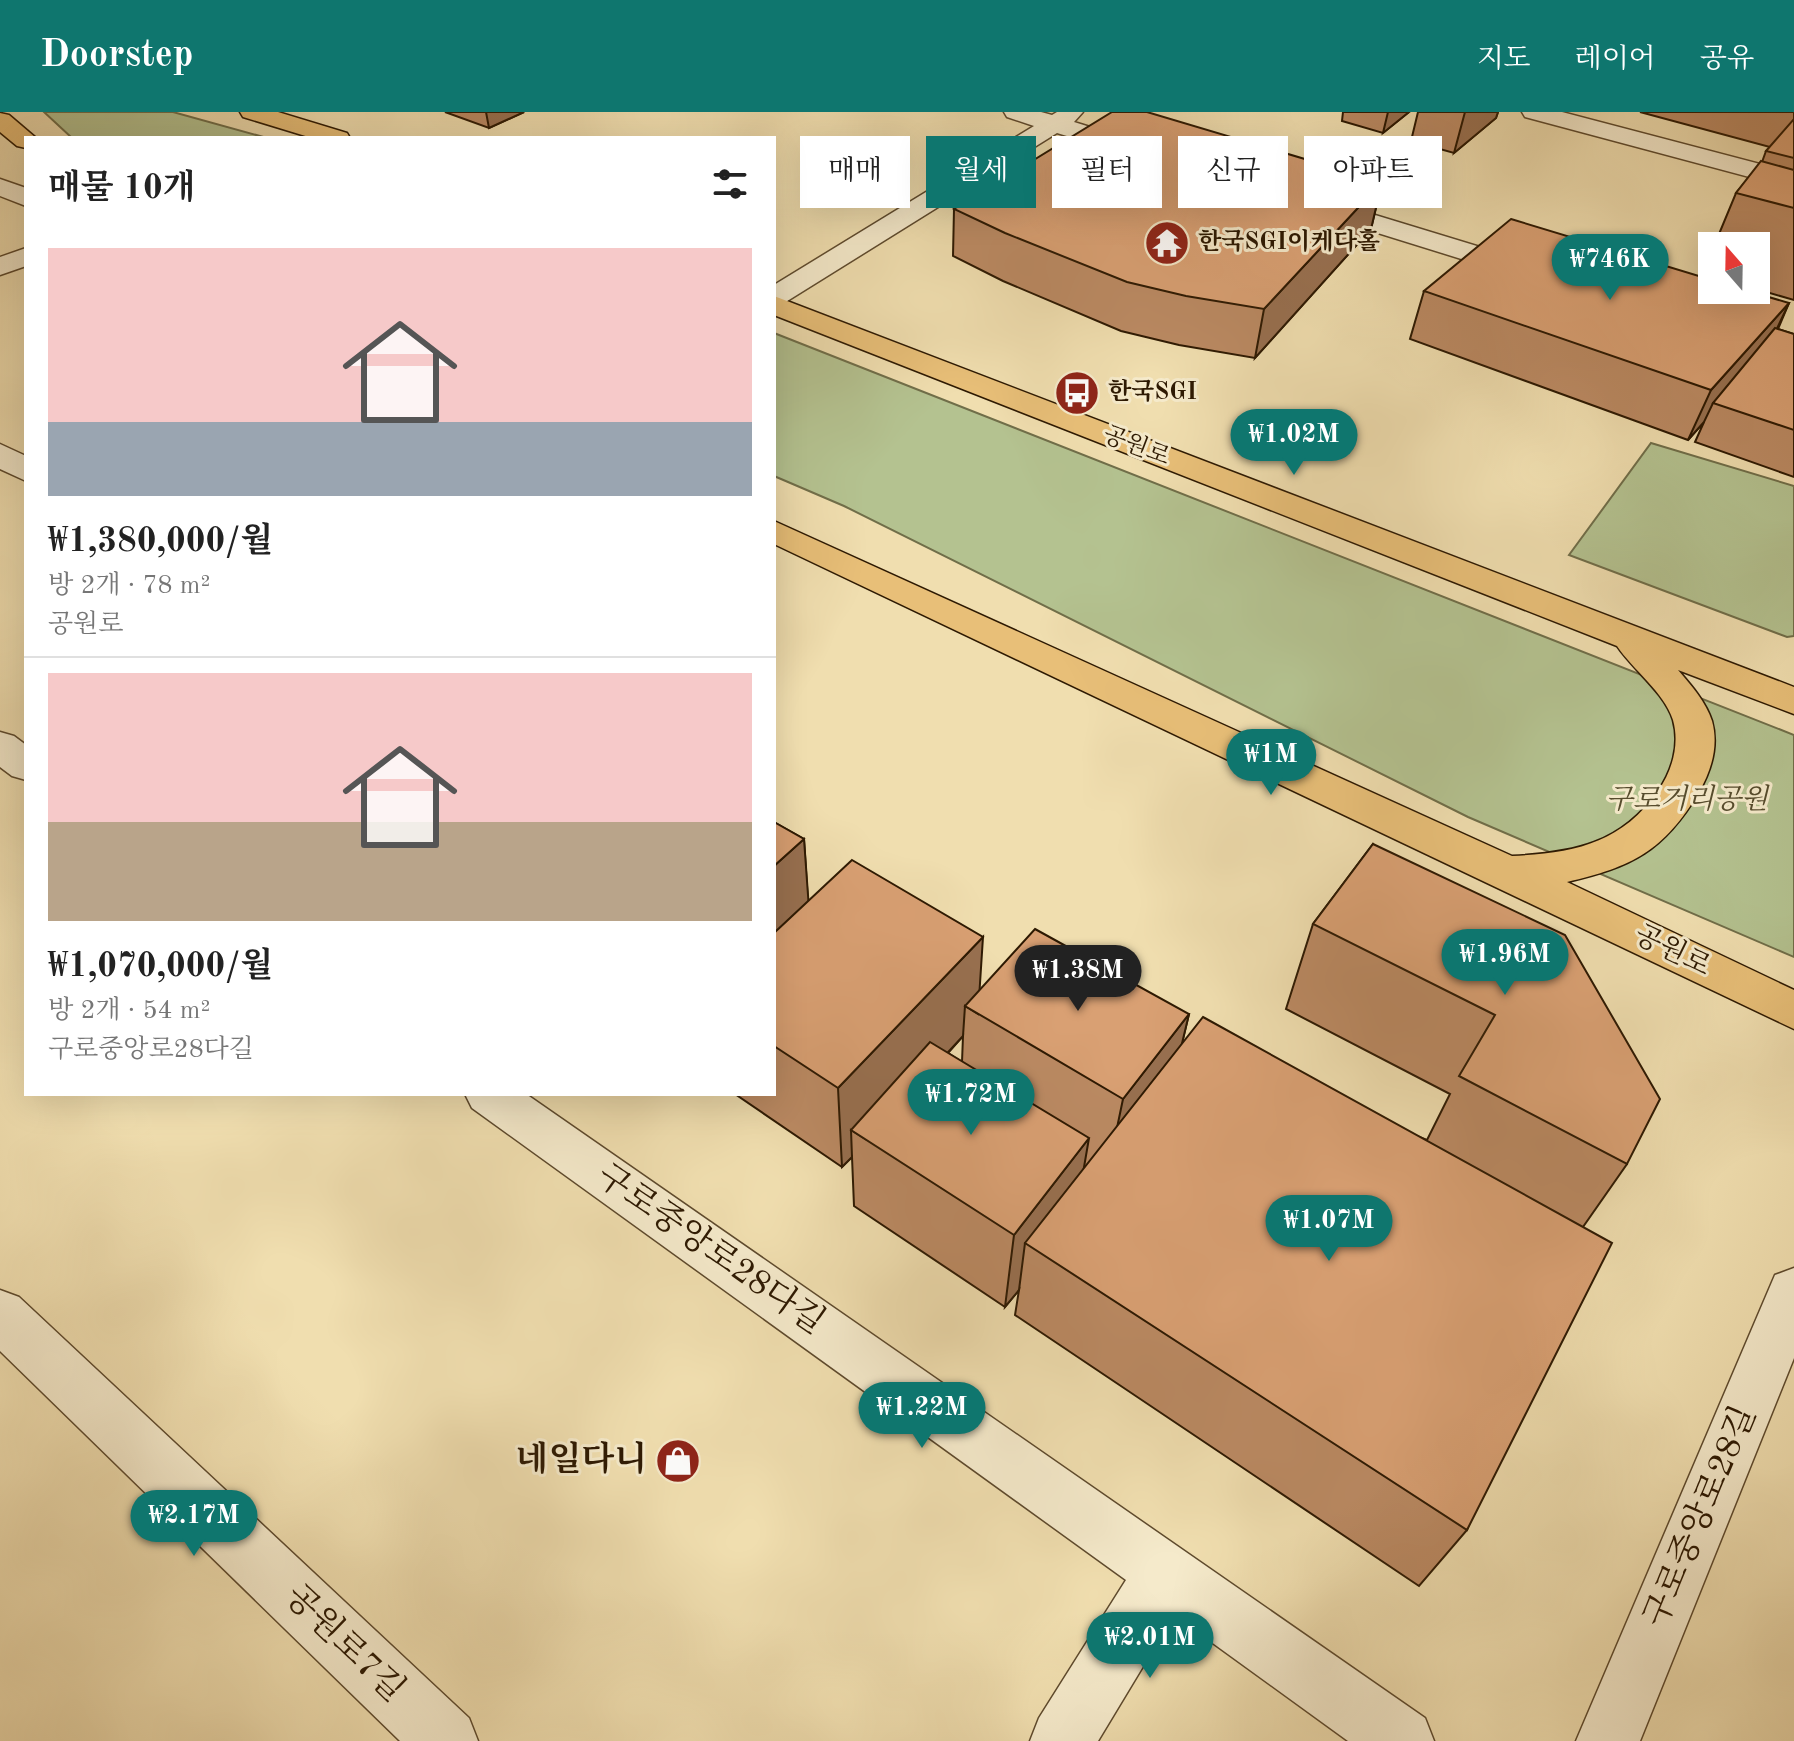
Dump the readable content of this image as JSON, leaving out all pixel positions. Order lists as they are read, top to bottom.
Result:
{
  "streets": {
    "main road": ["공원로"],
    "street": ["구로중앙로28다길", "구로중앙로28길", "공원로7길"]
  },
  "parks": ["구로거리공원"],
  "places": {
    "temple": ["한국SGI이케다홀"],
    "bus stop": ["한국SGI"],
    "shop": ["네일다니"]
  },
  "north": "top",
  "page": {
    "header": "Doorstep",
    "nav": ["지도", "레이어", "공유"],
    "chip": [
      "매매",
      "월세",
      "필터",
      "신규",
      "아파트"
    ],
    "heading": "매물 10개",
    "list": [
      {
        "name": "₩1,380,000/월",
        "note": "방 2개 · 78 m² · 공원로"
      },
      {
        "name": "₩1,070,000/월",
        "note": "방 2개 · 54 m² · 구로중앙로28다길"
      }
    ],
    "price": [
      "₩746K",
      "₩1.02M",
      "₩1M",
      "₩1.96M",
      "₩1.38M",
      "₩1.72M",
      "₩1.07M",
      "₩1.22M",
      "₩2.17M",
      "₩2.01M"
    ]
  }
}
